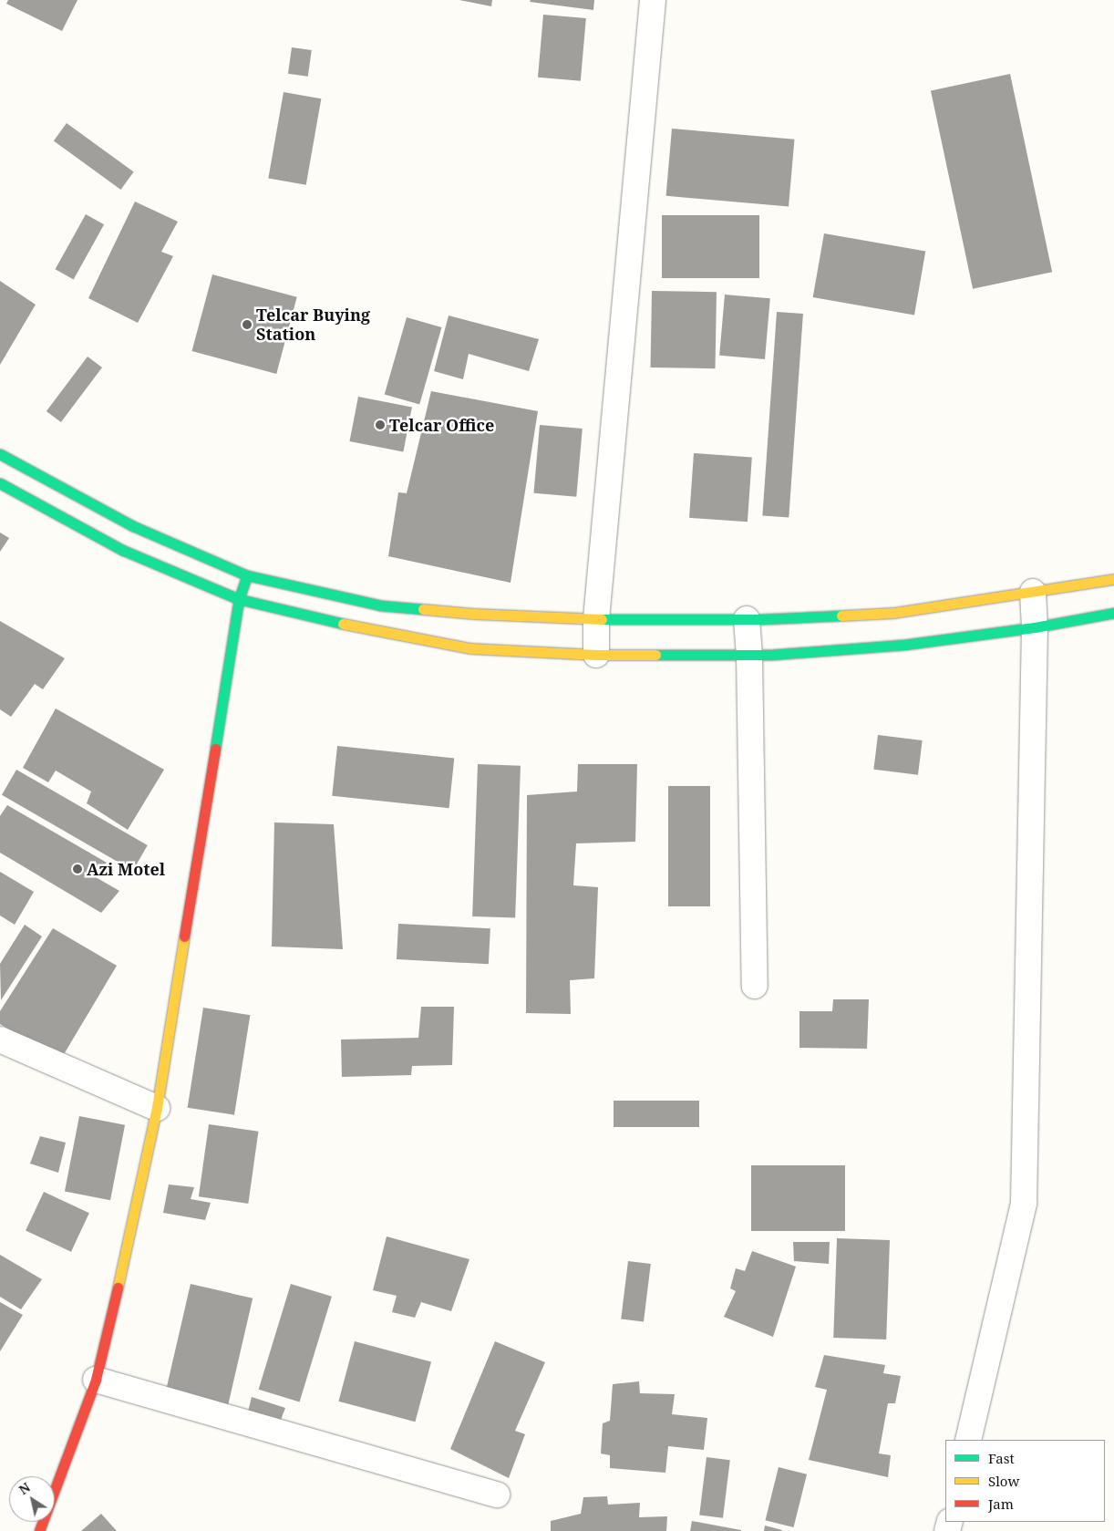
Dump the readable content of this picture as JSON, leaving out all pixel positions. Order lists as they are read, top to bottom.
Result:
{
  "places": ["Telcar Buying Station", "Telcar Office", "Azi Motel"],
  "legend": ["Fast", "Slow", "Jam"],
  "north": "top left"
}
